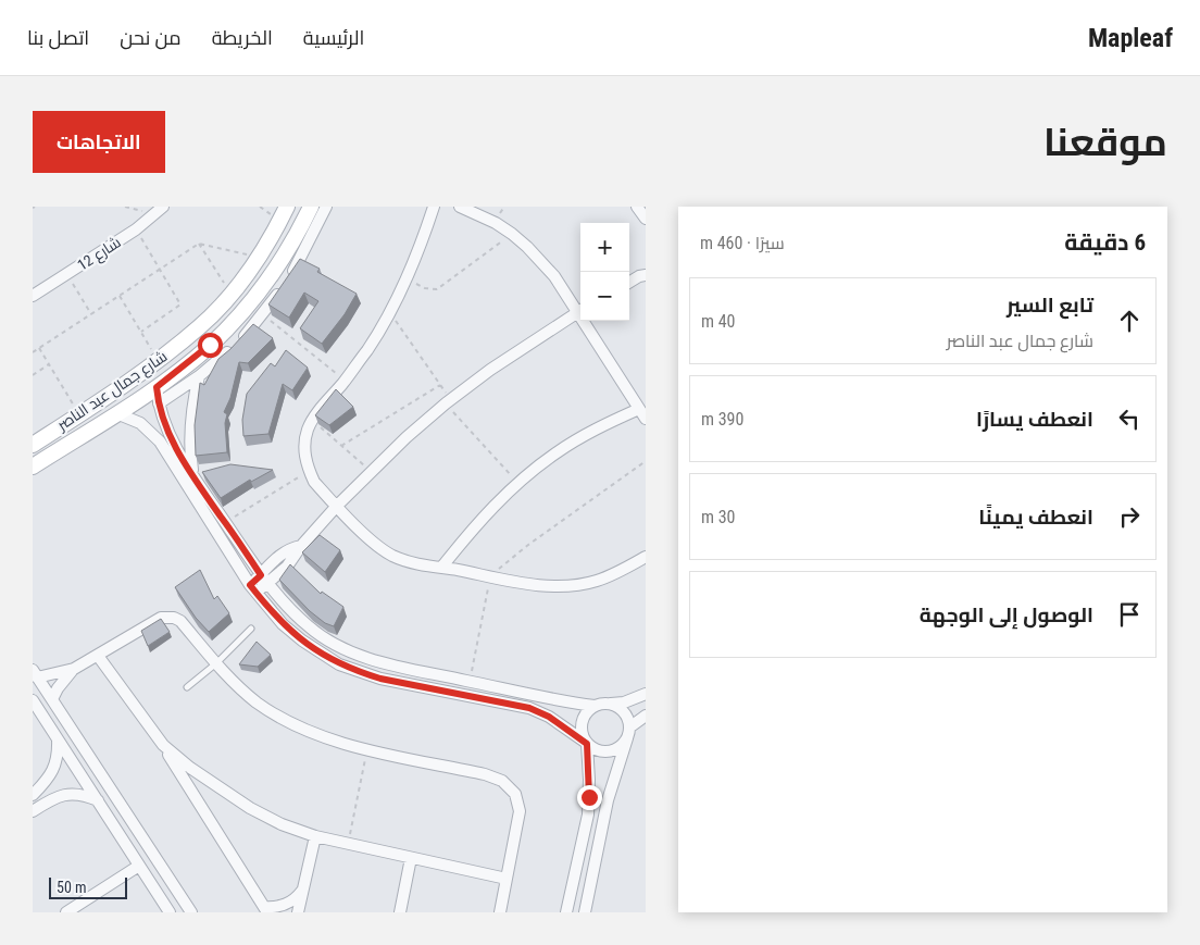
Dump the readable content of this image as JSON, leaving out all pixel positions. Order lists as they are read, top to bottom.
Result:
{
  "streets": {
    "main road": ["شارع جمال عبد الناصر"],
    "street": ["شارع 12"]
  },
  "scale_bar": "50 m",
  "page": {
    "header": "Mapleaf",
    "nav": [
      "الرئيسية",
      "الخريطة",
      "من نحن",
      "اتصل بنا"
    ],
    "title": "موقعنا",
    "buttons": "الاتجاهات",
    "heading": ["6 دقيقة", "سيرًا · 460 m"],
    "map_buttons": ["+", "−"],
    "list": [
      ["تابع السير", "شارع جمال عبد الناصر", "40 m"],
      ["انعطف يسارًا", "390 m"],
      ["انعطف يمينًا", "30 m"],
      "الوصول إلى الوجهة"
    ],
    "scale": "50 m"
  }
}
